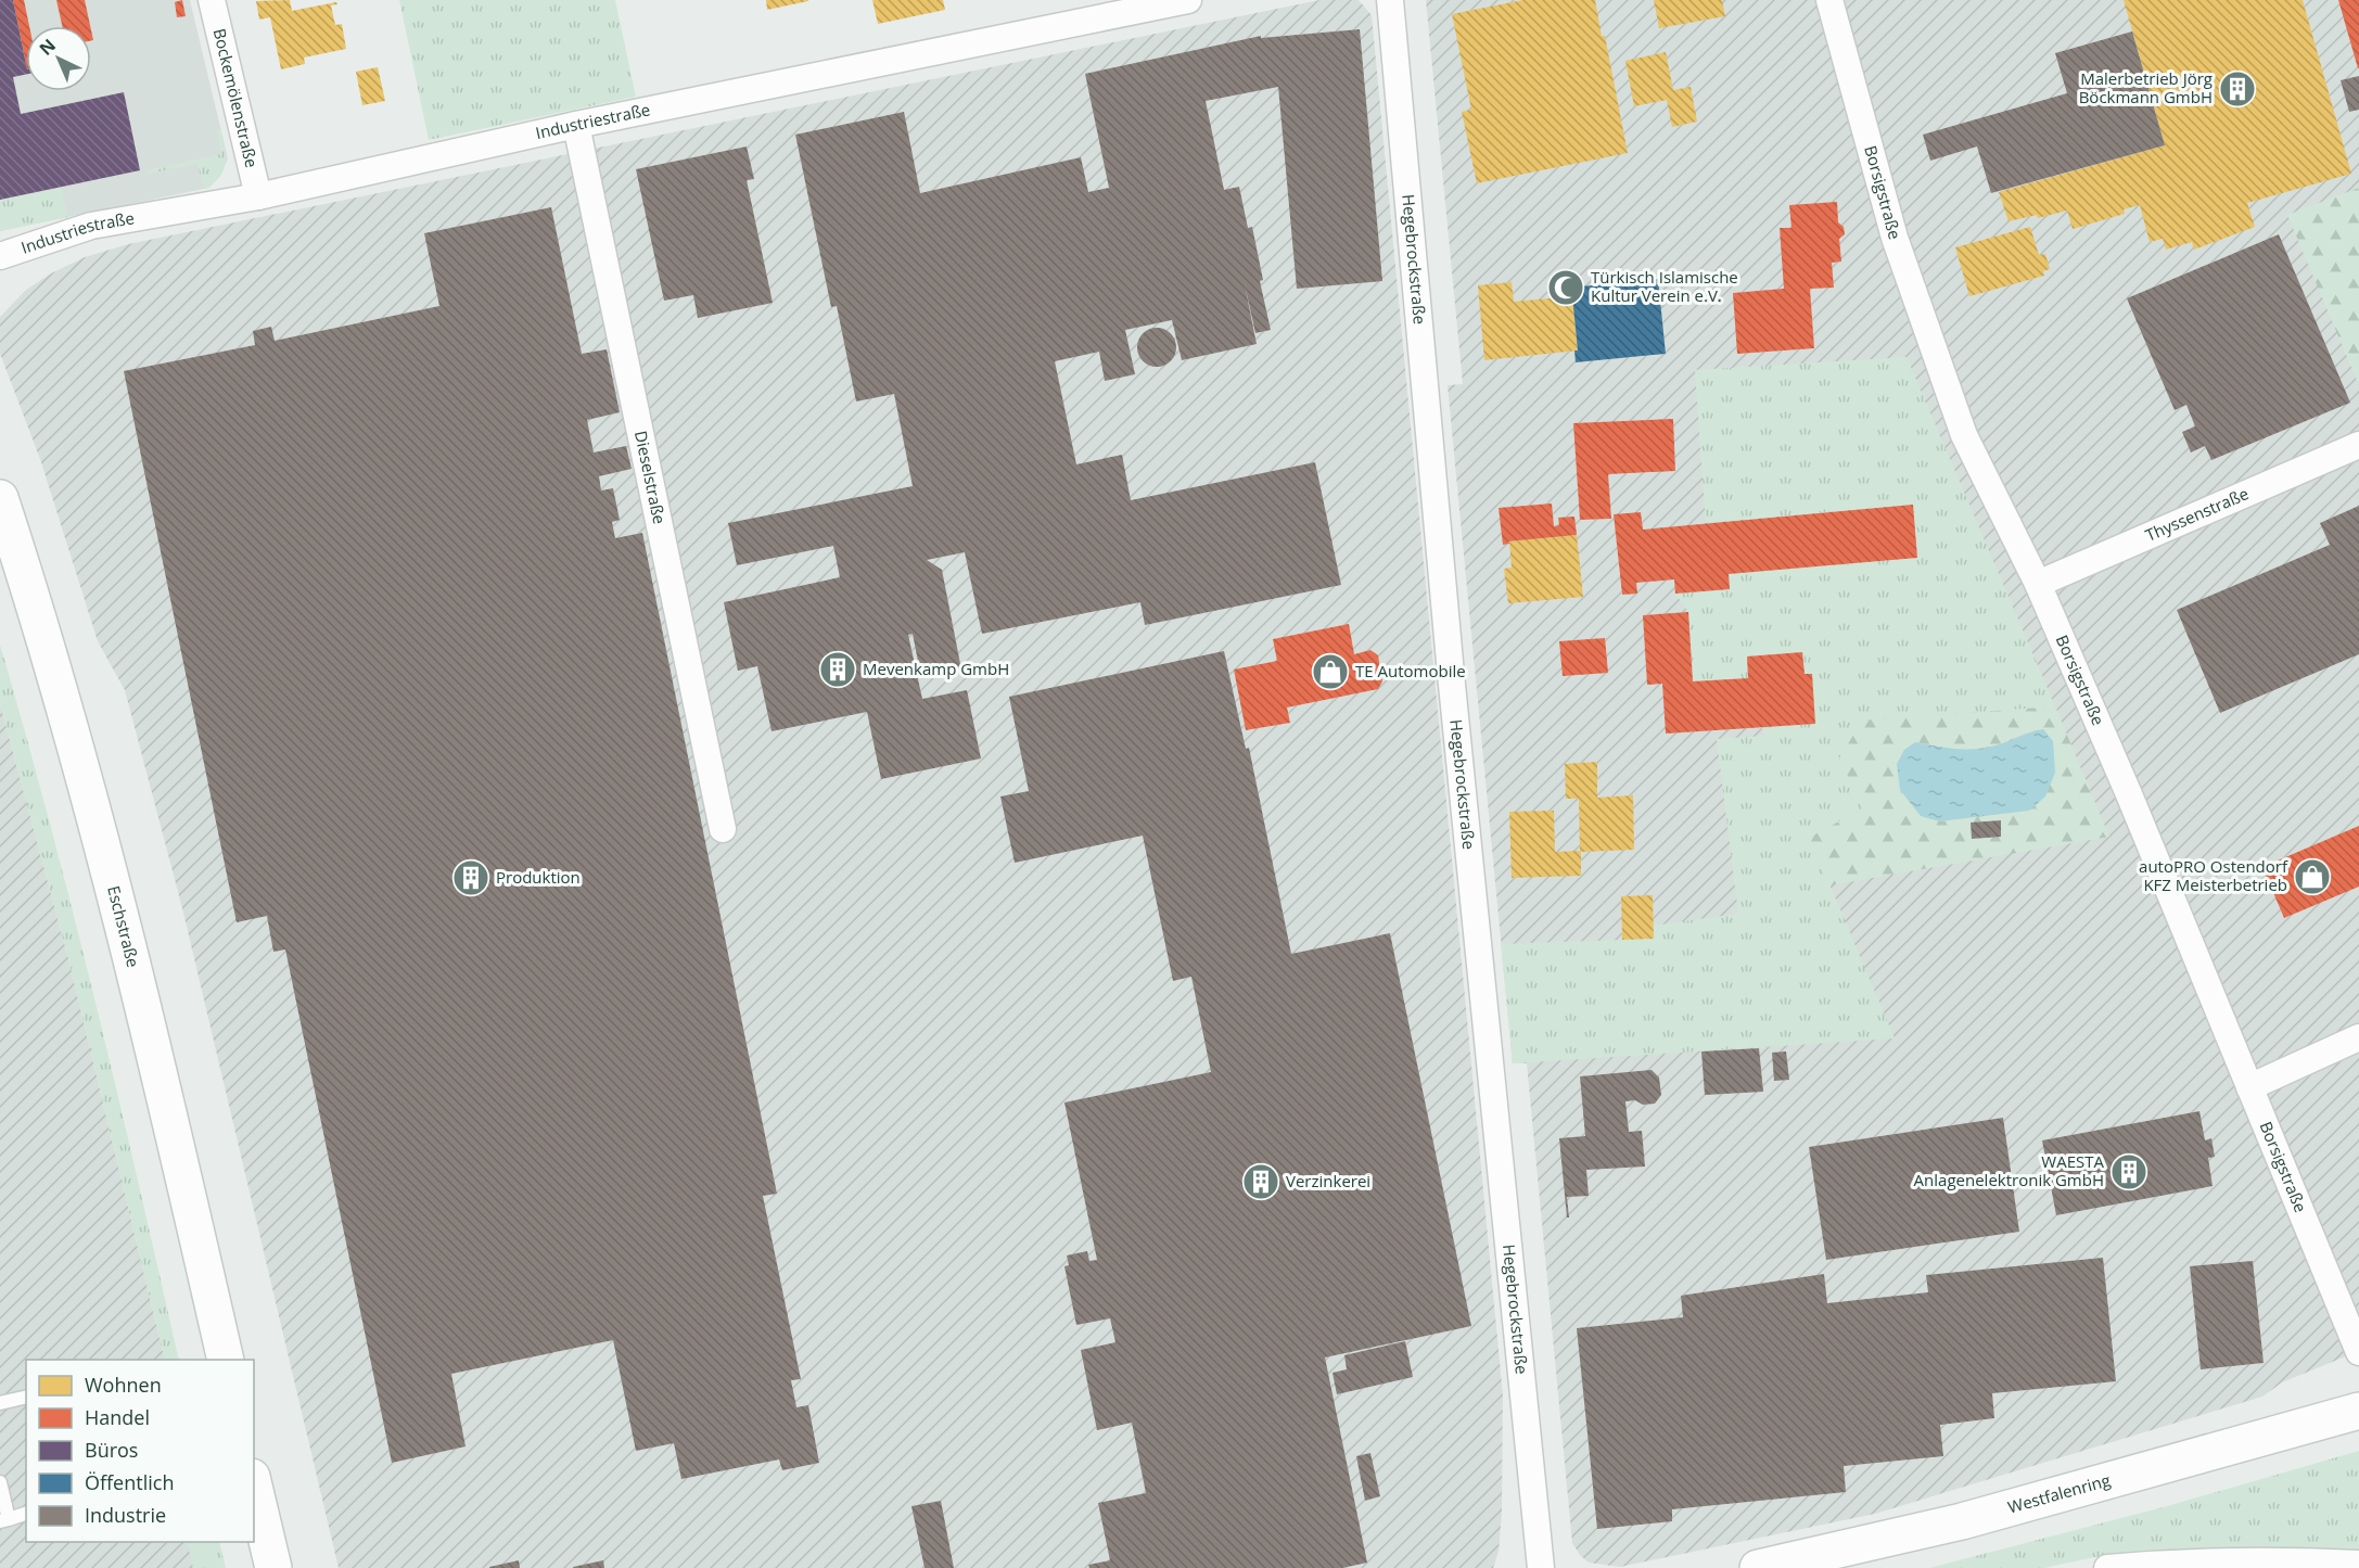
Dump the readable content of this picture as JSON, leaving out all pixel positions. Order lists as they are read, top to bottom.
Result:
{
  "streets": {
    "main road": ["Eschstraße", "Westfalenring"],
    "street": [
      "Bockemölenstraße",
      "Industriestraße",
      "Borsigstraße",
      "Hegebrockstraße",
      "Dieselstraße",
      "Thyssenstraße"
    ]
  },
  "crossings": [
    ["Bockemölenstraße", "Industriestraße"],
    ["Industriestraße", "Dieselstraße"],
    ["Borsigstraße", "Thyssenstraße"]
  ],
  "places": {
    "building": [
      "Malerbetrieb Jörg Böckmann GmbH",
      "Mevenkamp GmbH",
      "Produktion",
      "WAESTA Anlagenelektronik GmbH",
      "Verzinkerei"
    ],
    "mosque": ["Türkisch Islamische Kultur Verein e.V."],
    "shop": ["TE Automobile", "autoPRO Ostendorf KFZ Meisterbetrieb"]
  },
  "legend": [
    "Wohnen",
    "Handel",
    "Büros",
    "Öffentlich",
    "Industrie"
  ],
  "north": "top left"
}
